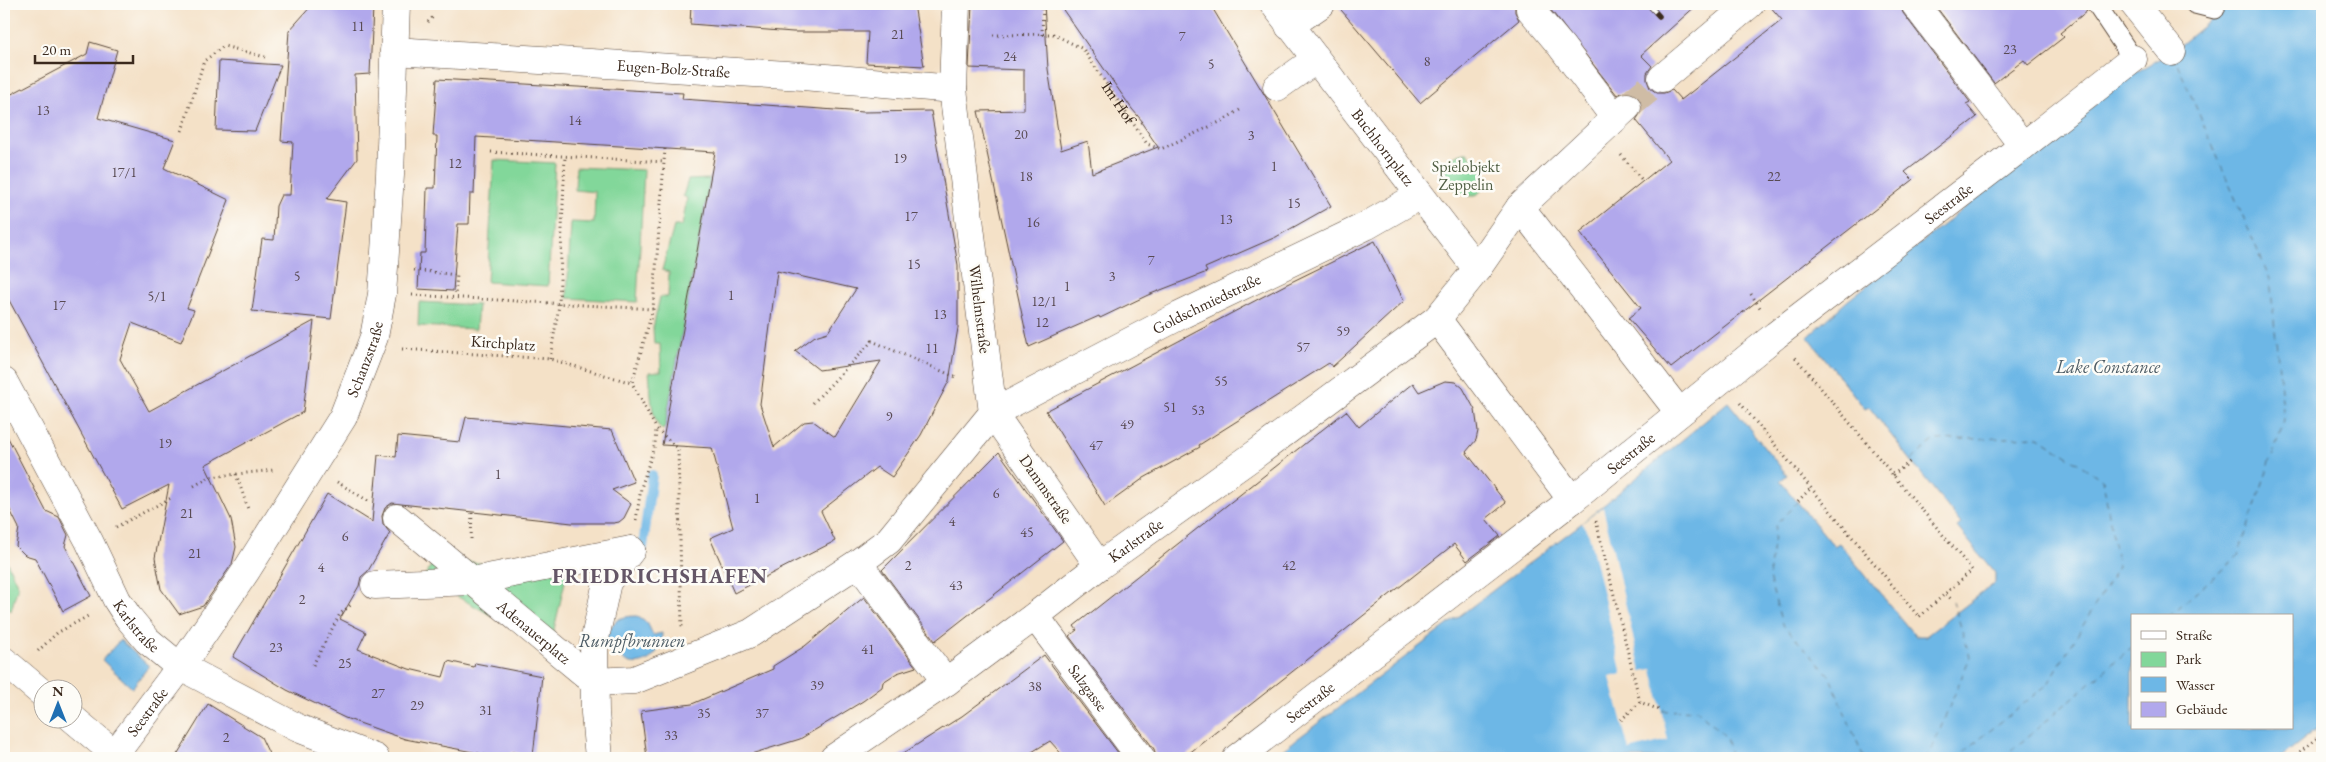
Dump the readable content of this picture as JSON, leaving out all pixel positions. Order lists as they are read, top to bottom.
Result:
{
  "streets": {
    "street": [
      "Eugen-Bolz-Straße",
      "Buchhornplatz",
      "Seestraße",
      "Goldschmiedstraße",
      "Wilhelmstraße",
      "Schanzstraße",
      "Dammstraße",
      "Karlstraße",
      "Adenauerplatz",
      "Salzgasse"
    ],
    "path": ["Im Hof", "Kirchplatz"]
  },
  "crossings": [
    ["Eugen-Bolz-Straße", "Wilhelmstraße"],
    ["Eugen-Bolz-Straße", "Schanzstraße"],
    ["Buchhornplatz", "Goldschmiedstraße"],
    ["Seestraße", "Schanzstraße"],
    ["Seestraße", "Karlstraße"],
    ["Goldschmiedstraße", "Wilhelmstraße"],
    ["Goldschmiedstraße", "Dammstraße"],
    ["Wilhelmstraße", "Dammstraße"],
    ["Kirchplatz", "Schanzstraße"],
    ["Schanzstraße", "Karlstraße"],
    ["Dammstraße", "Karlstraße"],
    ["Karlstraße", "Salzgasse"]
  ],
  "districts": ["FRIEDRICHSHAFEN"],
  "water": ["Lake Constance", "Rumpfbrunnen"],
  "parks": ["Spielobjekt Zeppelin"],
  "house_numbers": [
    "11",
    "21",
    "7",
    "23",
    "24",
    "8",
    "5",
    "13",
    "14",
    "20",
    "3",
    "19",
    "12",
    "1",
    "17/1",
    "18",
    "22",
    "15",
    "17",
    "13",
    "16",
    "7",
    "15",
    "5",
    "3",
    "1",
    "1",
    "5/1",
    "12/1",
    "17",
    "13",
    "12",
    "59",
    "57",
    "11",
    "55",
    "51",
    "53",
    "9",
    "49",
    "19",
    "47",
    "1",
    "6",
    "1",
    "21",
    "4",
    "45",
    "6",
    "21",
    "2",
    "42",
    "4",
    "43",
    "2",
    "23",
    "41",
    "25",
    "39",
    "38",
    "27",
    "29",
    "31",
    "35",
    "37",
    "33",
    "2"
  ],
  "legend": [
    "Straße",
    "Park",
    "Wasser",
    "Gebäude"
  ],
  "scale_bar": "20 m",
  "north": "top"
}
